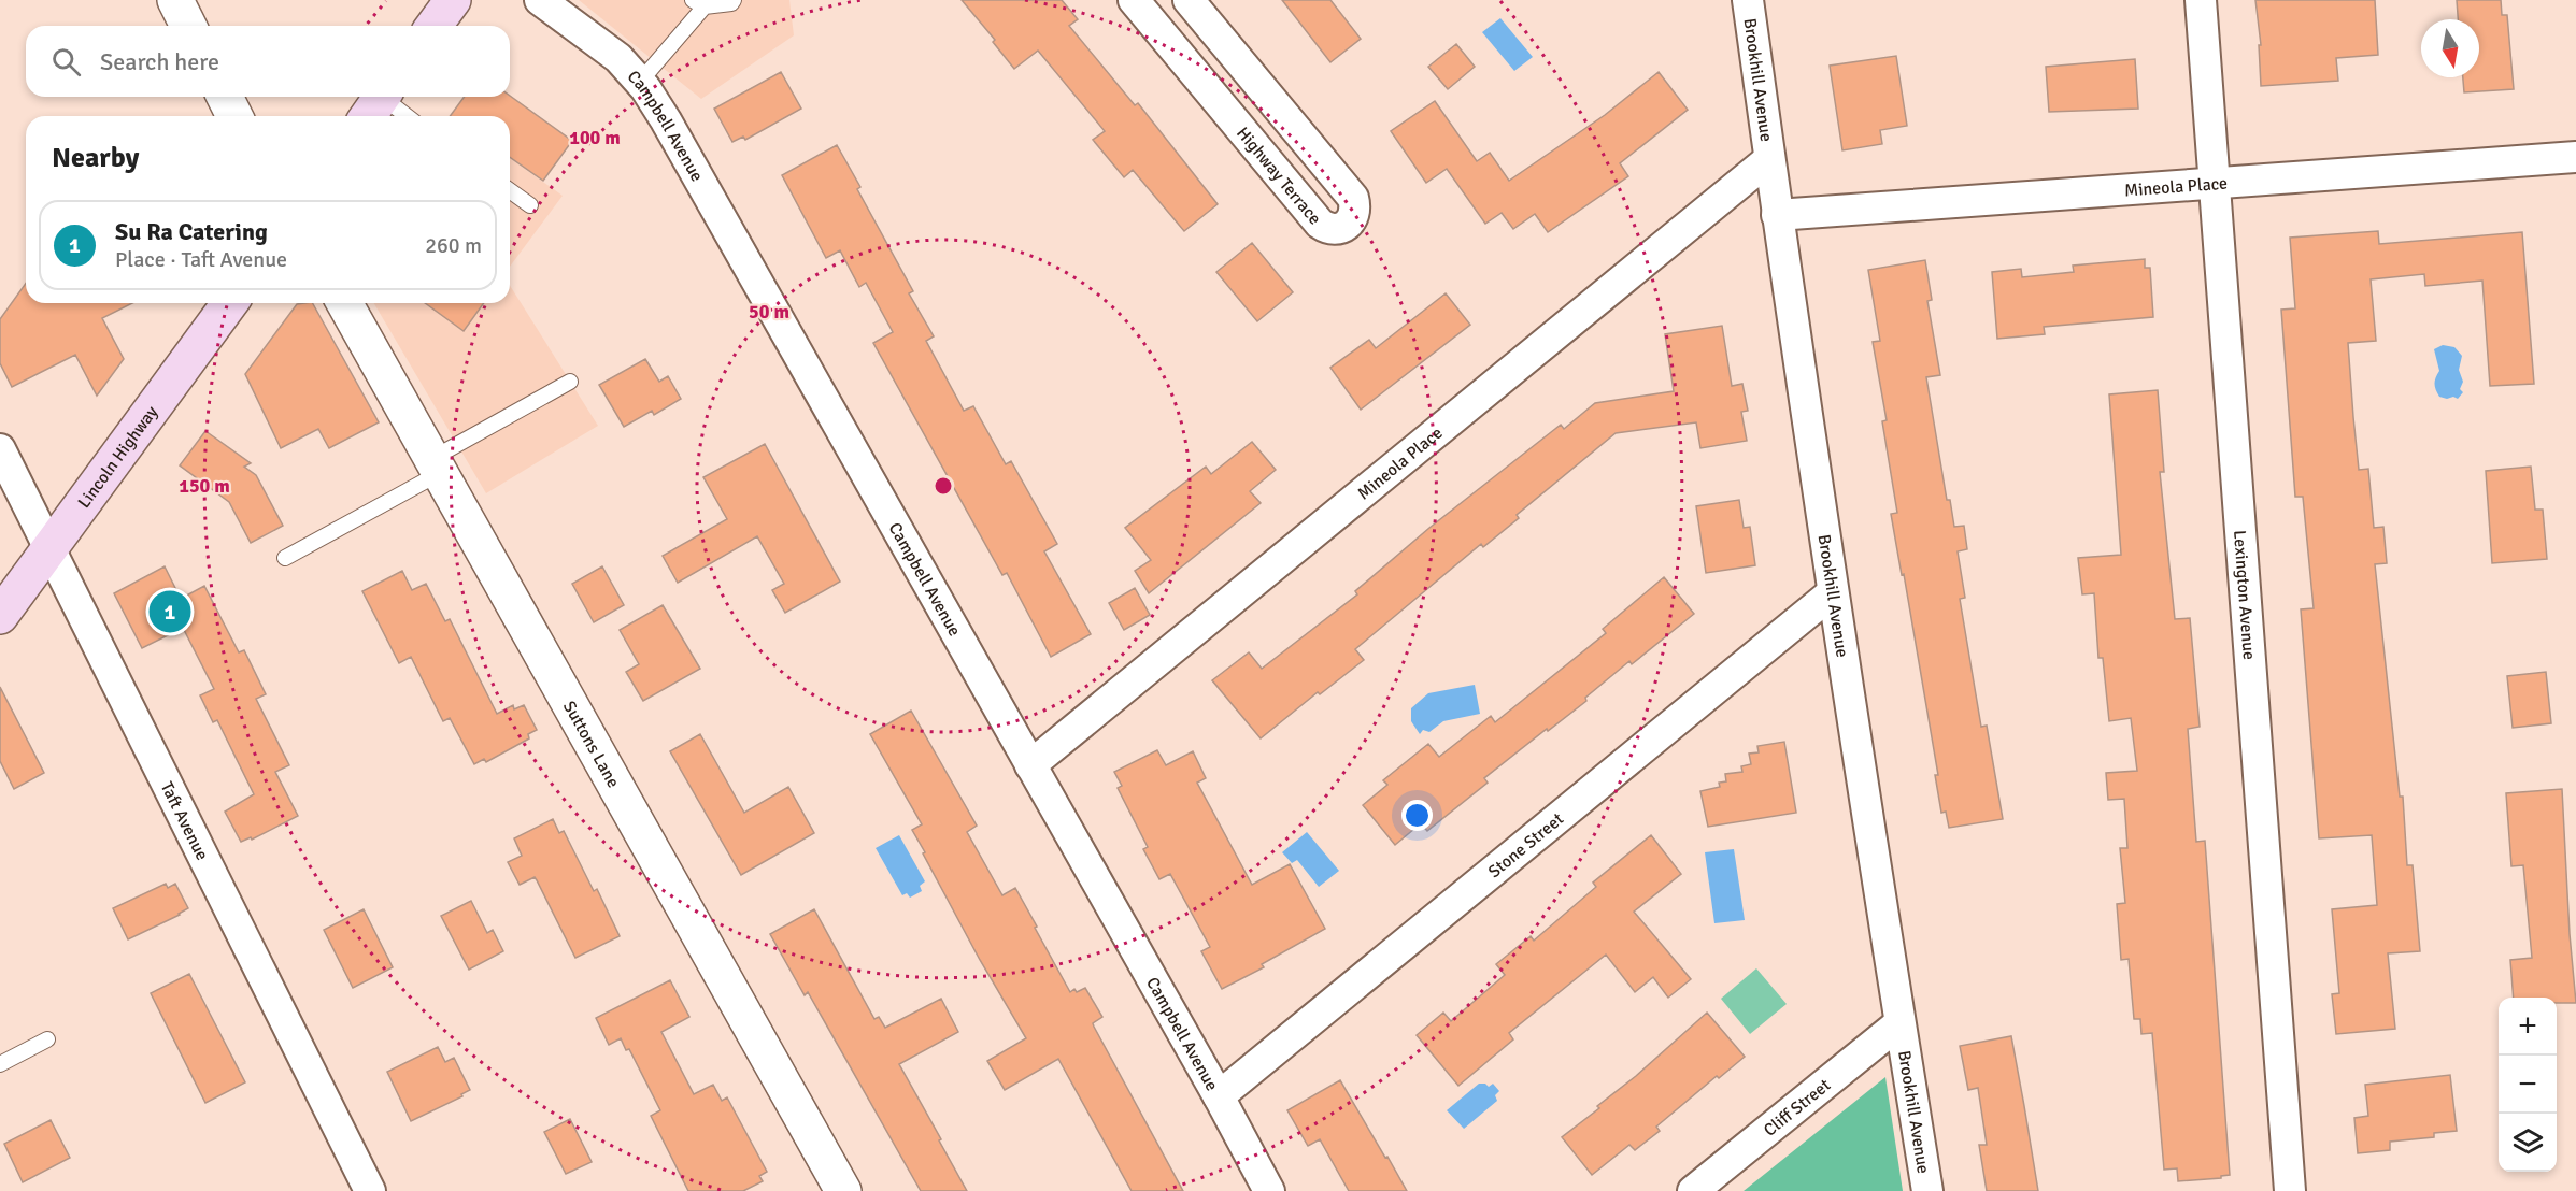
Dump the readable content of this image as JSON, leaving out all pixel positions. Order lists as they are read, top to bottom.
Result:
{
  "streets": {
    "main road": ["Lincoln Highway"],
    "street": [
      "Brookhill Avenue",
      "Campbell Avenue",
      "Highway Terrace",
      "Mineola Place",
      "Lexington Avenue",
      "Suttons Lane",
      "Taft Avenue",
      "Stone Street",
      "Cliff Street"
    ]
  },
  "crossings": [
    ["Brookhill Avenue", "Mineola Place"],
    ["Brookhill Avenue", "Stone Street"],
    ["Brookhill Avenue", "Cliff Street"],
    ["Campbell Avenue", "Mineola Place"],
    ["Campbell Avenue", "Stone Street"],
    ["Mineola Place", "Lexington Avenue"],
    ["Lincoln Highway", "Taft Avenue"]
  ],
  "north": "bottom",
  "page": {
    "search": "Search here",
    "heading": "Nearby",
    "list": [
      {
        "mark": "1",
        "name": "Su Ra Catering",
        "note": "Place · Taft Avenue",
        "value": "260 m"
      }
    ],
    "pins": "1",
    "map_buttons": ["+", "−"]
  },
  "rings": ["100 m", "50 m", "150 m"]
}
